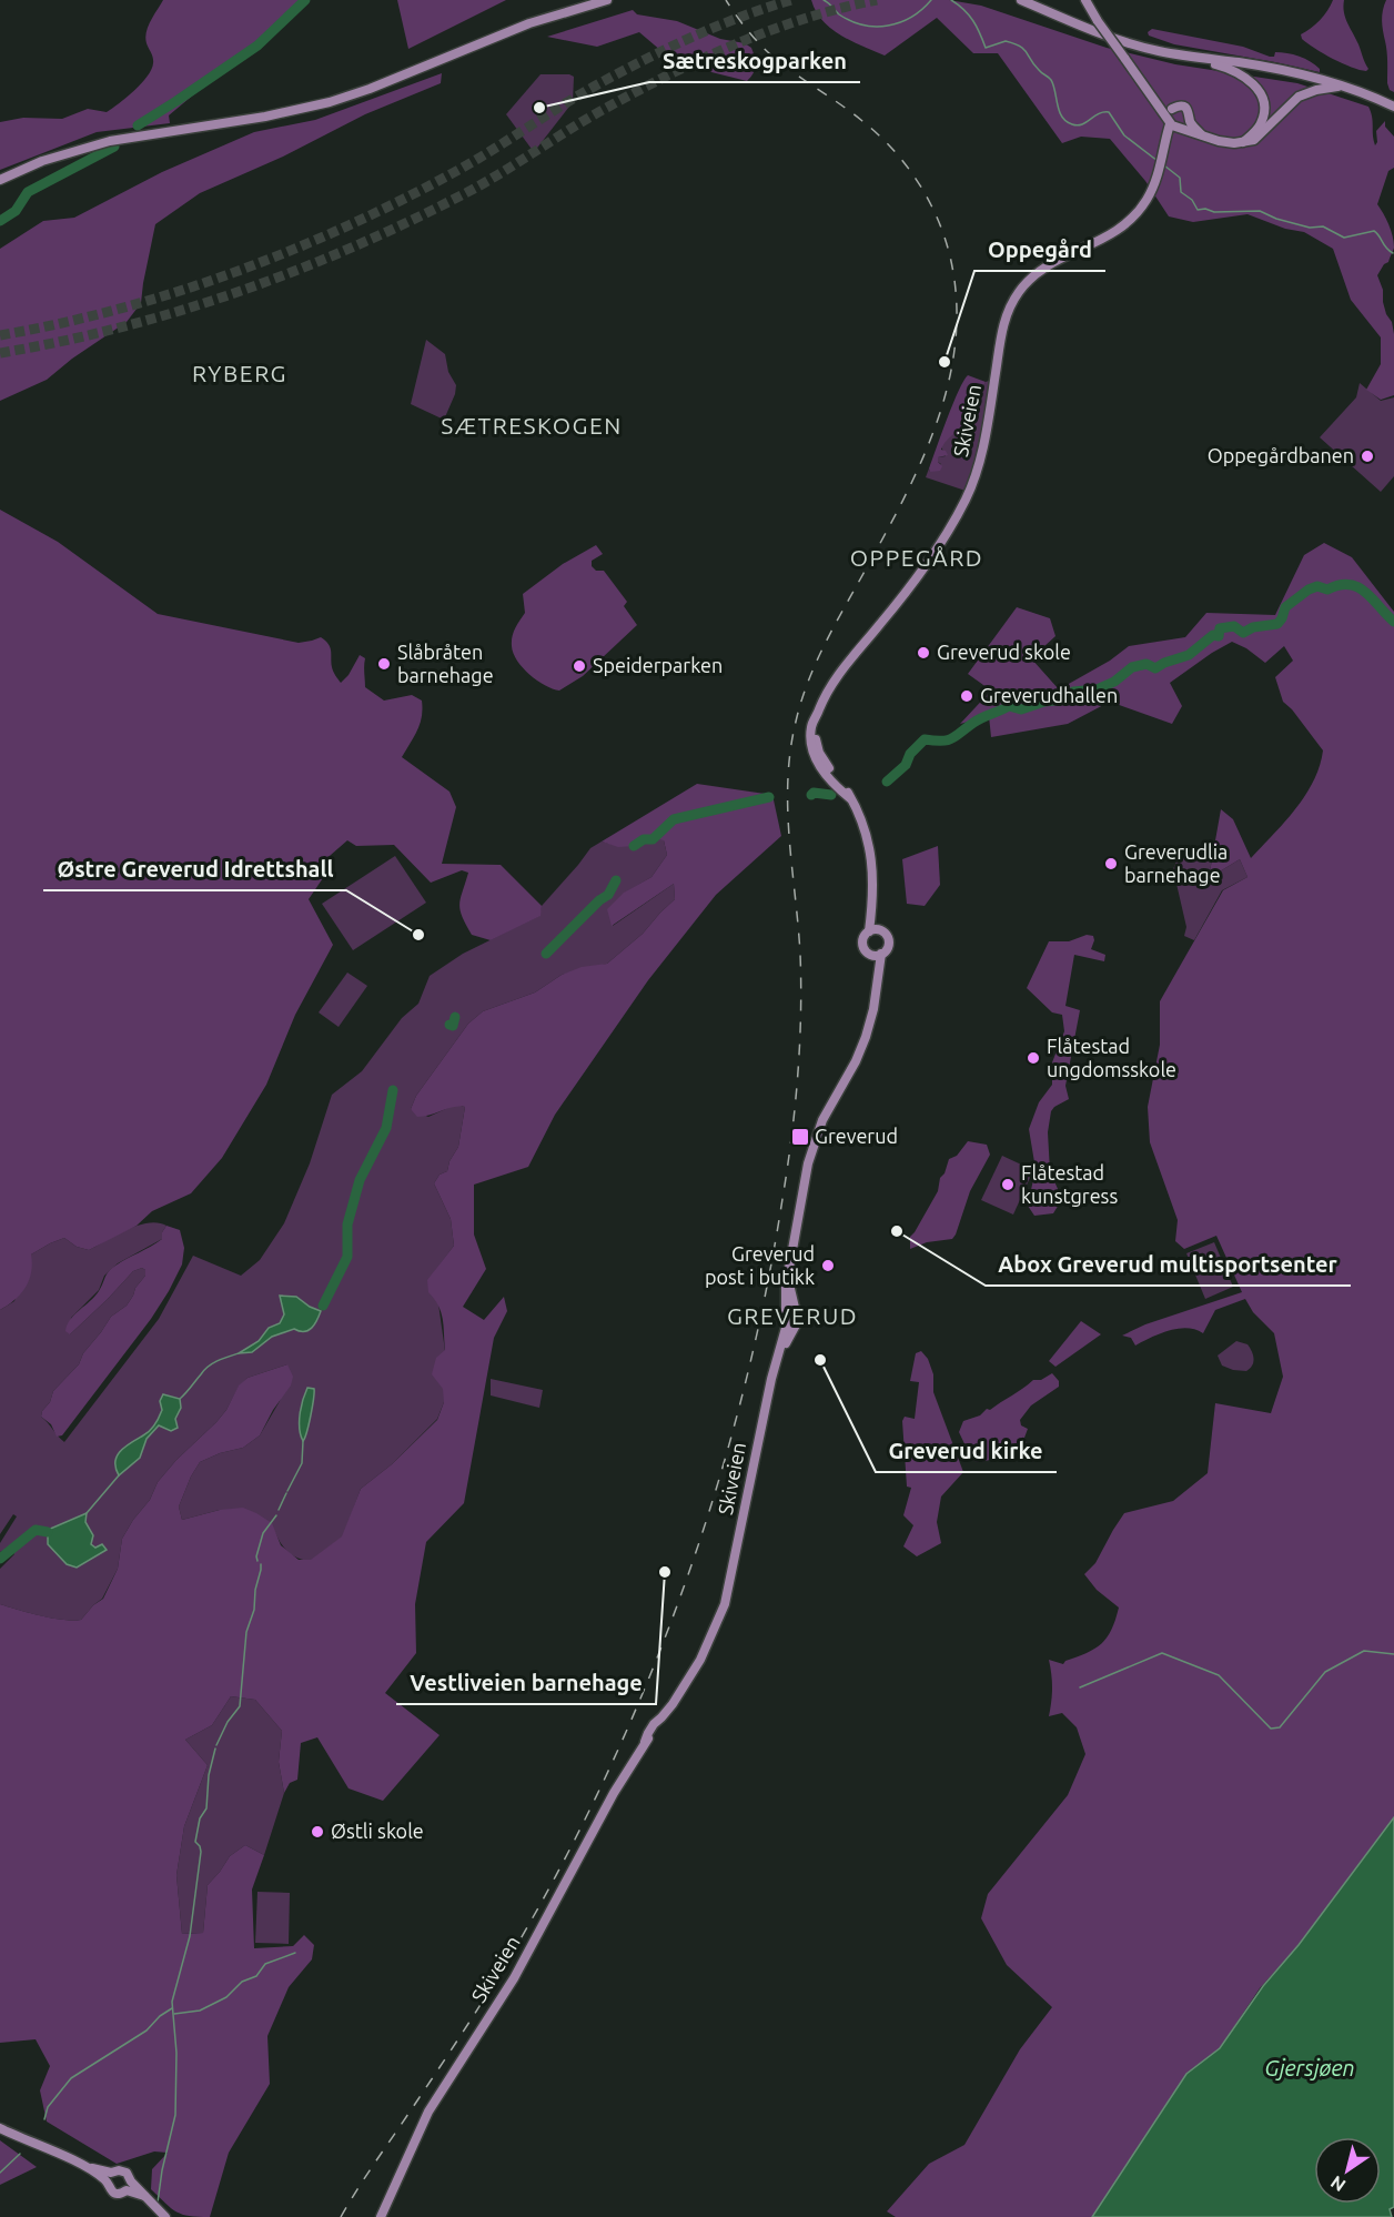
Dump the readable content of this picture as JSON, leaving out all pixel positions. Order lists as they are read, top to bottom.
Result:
{
  "streets": {
    "main road": ["Skiveien"]
  },
  "districts": [
    "RYBERG",
    "SÆTRESKOGEN",
    "OPPEGÅRD",
    "GREVERUD"
  ],
  "water": ["Gjersjøen"],
  "places": {
    "other": [
      "Sætreskogparken",
      "Oppegård",
      "Oppegårdbanen",
      "Greverud skole",
      "Slåbråten barnehage",
      "Speiderparken",
      "Greverudhallen",
      "Greverudlia barnehage",
      "Østre Greverud Idrettshall",
      "Flåtestad ungdomsskole",
      "Flåtestad kunstgress",
      "Abox Greverud multisportsenter",
      "Greverud post i butikk",
      "Greverud kirke",
      "Vestliveien barnehage",
      "Østli skole"
    ],
    "transit": ["Greverud"]
  },
  "north": "bottom left"
}
